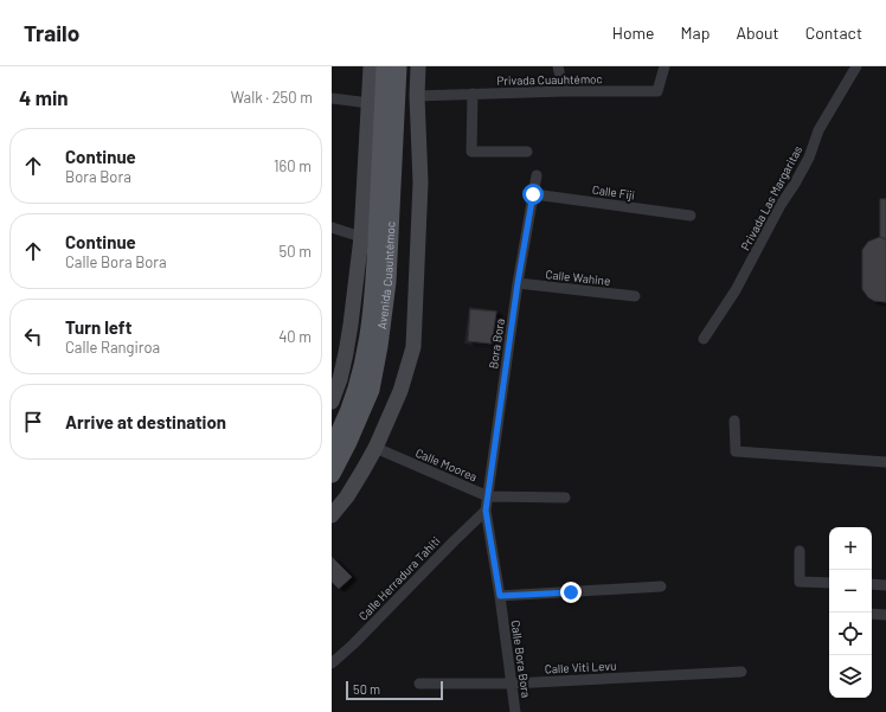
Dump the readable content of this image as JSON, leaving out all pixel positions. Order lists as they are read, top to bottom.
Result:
{
  "streets": {
    "main road": ["Avenida Cuauhtémoc"],
    "street": [
      "Privada Cuauhtémoc",
      "Calle Fiji",
      "Privada Las Margaritas",
      "Calle Wahine",
      "Bora Bora",
      "Calle Moorea",
      "Calle Herradura Tahiti",
      "Calle Bora Bora",
      "Calle Viti Levu"
    ]
  },
  "crossings": [
    ["Calle Fiji", "Bora Bora"],
    ["Calle Wahine", "Bora Bora"],
    ["Bora Bora", "Calle Moorea"],
    ["Bora Bora", "Calle Bora Bora"],
    ["Calle Moorea", "Calle Bora Bora"],
    ["Calle Herradura Tahiti", "Calle Bora Bora"],
    ["Calle Bora Bora", "Calle Viti Levu"]
  ],
  "scale_bar": "50 m",
  "page": {
    "header": "Trailo",
    "nav": [
      "Home",
      "Map",
      "About",
      "Contact"
    ],
    "heading": ["4 min", "Walk · 250 m"],
    "list": [
      ["Continue", "Bora Bora", "160 m"],
      ["Continue", "Calle Bora Bora", "50 m"],
      ["Turn left", "Calle Rangiroa", "40 m"],
      "Arrive at destination"
    ],
    "map_buttons": ["+", "−"],
    "scale": "50 m"
  }
}
